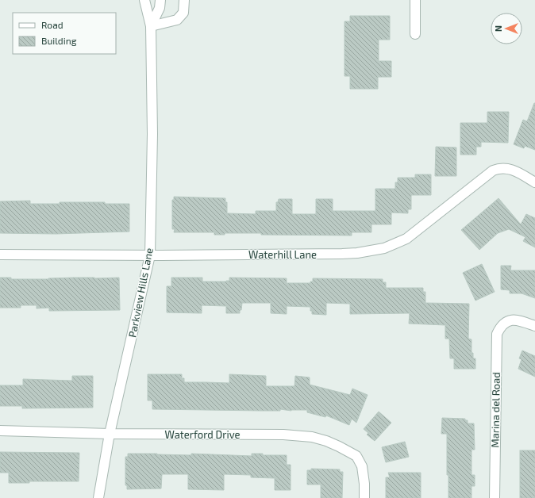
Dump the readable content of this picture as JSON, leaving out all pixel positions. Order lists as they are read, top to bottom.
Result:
{
  "streets": {
    "street": [
      "Waterhill Lane",
      "Parkview Hills Lane",
      "Marina del Road",
      "Waterford Drive"
    ]
  },
  "crossings": [
    ["Waterhill Lane", "Parkview Hills Lane"],
    ["Parkview Hills Lane", "Waterford Drive"]
  ],
  "legend": ["Road", "Building"],
  "north": "left"
}
